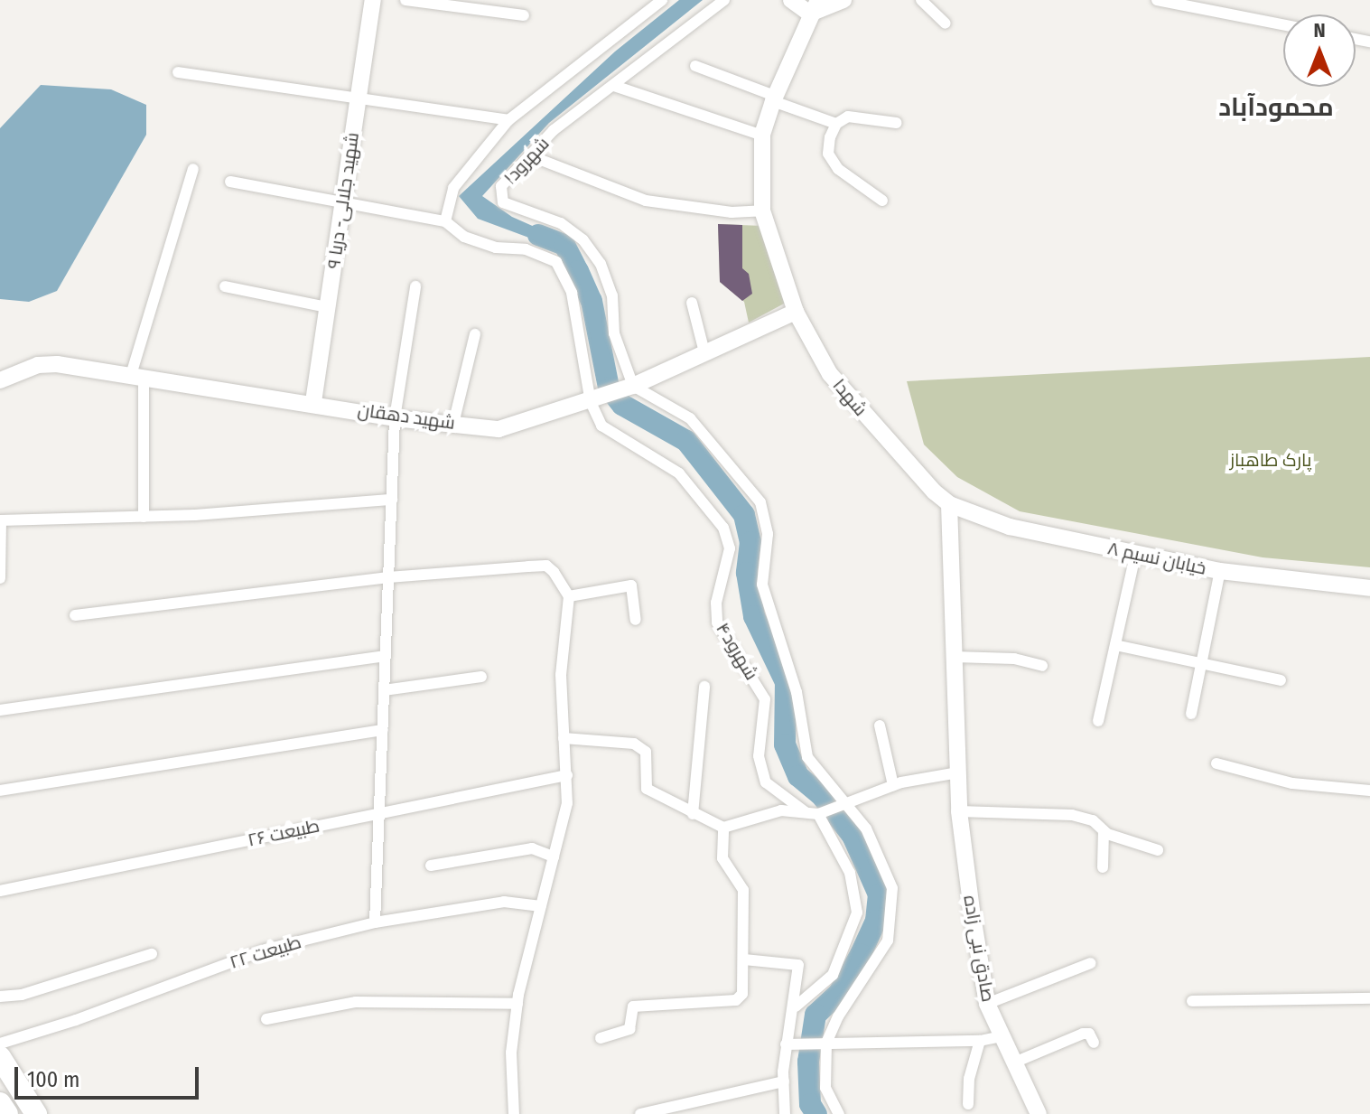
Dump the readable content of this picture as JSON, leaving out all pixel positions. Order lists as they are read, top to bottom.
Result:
{
  "streets": {
    "street": [
      "شهرود۱",
      "شهید جلالی- دریا ۹",
      "شهدا",
      "شهید دهقان",
      "خیابان نسیم ۸",
      "شهرود۴",
      "طبیعت ۲۶",
      "صادق نبی زاده",
      "طبیعت ۲۲"
    ]
  },
  "crossings": [
    ["شهرود۱", "شهید دهقان"],
    ["شهید جلالی- دریا ۹", "شهید دهقان"],
    ["شهدا", "شهید دهقان"],
    ["شهدا", "خیابان نسیم ۸"],
    ["شهید دهقان", "شهرود۴"]
  ],
  "districts": ["محمودآباد"],
  "parks": ["پارک طاهباز"],
  "scale_bar": "100 m",
  "north": "top"
}
